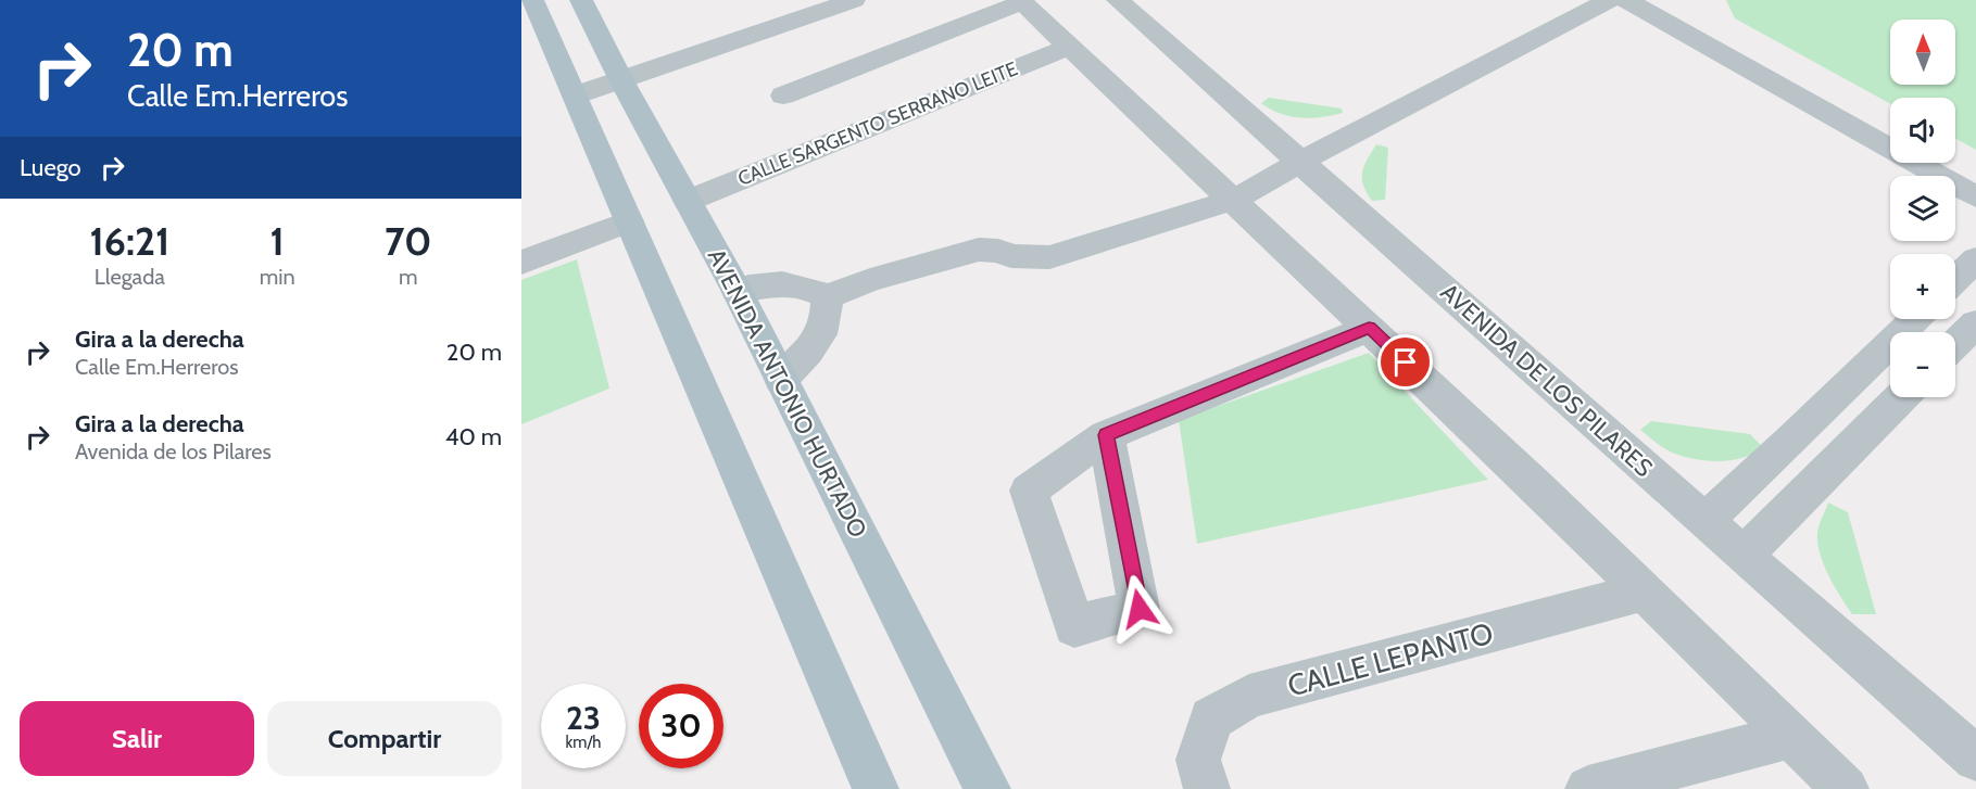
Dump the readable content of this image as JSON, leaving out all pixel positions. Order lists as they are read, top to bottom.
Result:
{
  "streets": {
    "main road": ["AVENIDA ANTONIO HURTADO"],
    "street": ["CALLE SARGENTO SERRANO LEITE", "AVENIDA DE LOS PILARES", "CALLE LEPANTO"]
  },
  "crossings": [
    ["CALLE SARGENTO SERRANO LEITE", "AVENIDA ANTONIO HURTADO"]
  ],
  "north": "top",
  "page": {
    "turn": ["20 m", "Calle Em.Herreros"],
    "map_buttons": ["+", "−"],
    "then": "Luego",
    "eta": [
      "16:21",
      "Llegada",
      "1",
      "min",
      "70",
      "m"
    ],
    "list": [
      {
        "name": "Gira a la derecha",
        "note": "Calle Em.Herreros",
        "value": "20 m"
      },
      {
        "name": "Gira a la derecha",
        "note": "Avenida de los Pilares",
        "value": "40 m"
      }
    ],
    "speed": "23 km/h",
    "limit": "30",
    "buttons": ["Salir", "Compartir"]
  }
}
